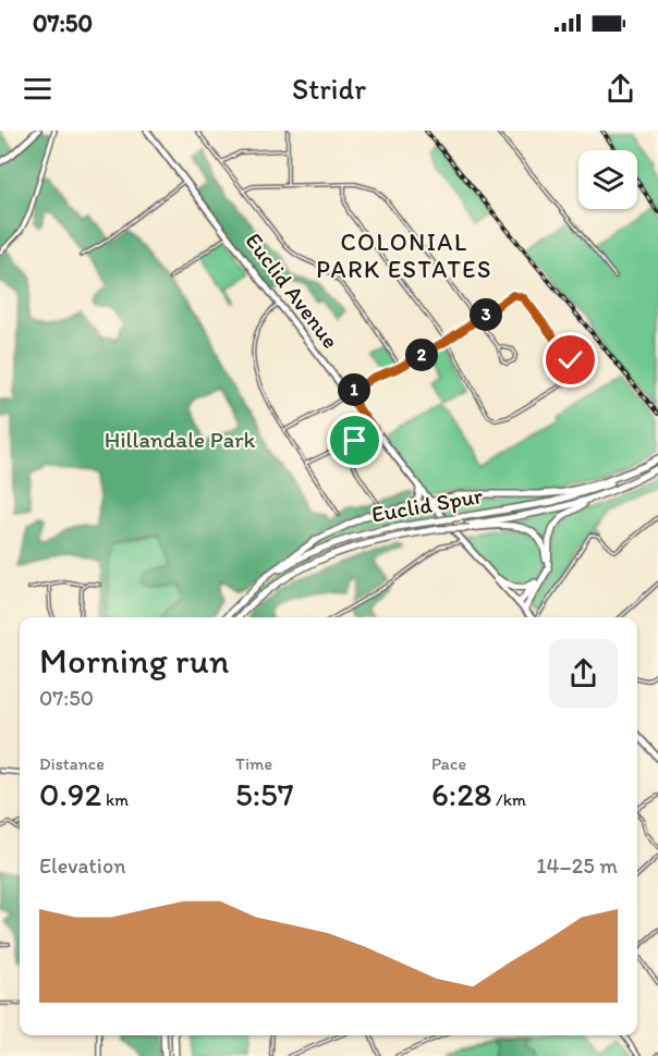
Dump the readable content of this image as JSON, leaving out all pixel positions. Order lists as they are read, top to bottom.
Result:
{
  "streets": {
    "highway": ["Euclid Spur"],
    "main road": ["Euclid Avenue"]
  },
  "districts": ["COLONIAL PARK ESTATES"],
  "parks": ["Hillandale Park"],
  "page": {
    "status": "07:50",
    "header": "Stridr",
    "pins": ["3", "2", "1"],
    "heading": ["Morning run", "07:50"],
    "stats": [
      ["Distance", "0.92 km"],
      ["Time", "5:57"],
      ["Pace", "6:28 /km"]
    ],
    "chart": ["Elevation", "14–25 m"]
  }
}
